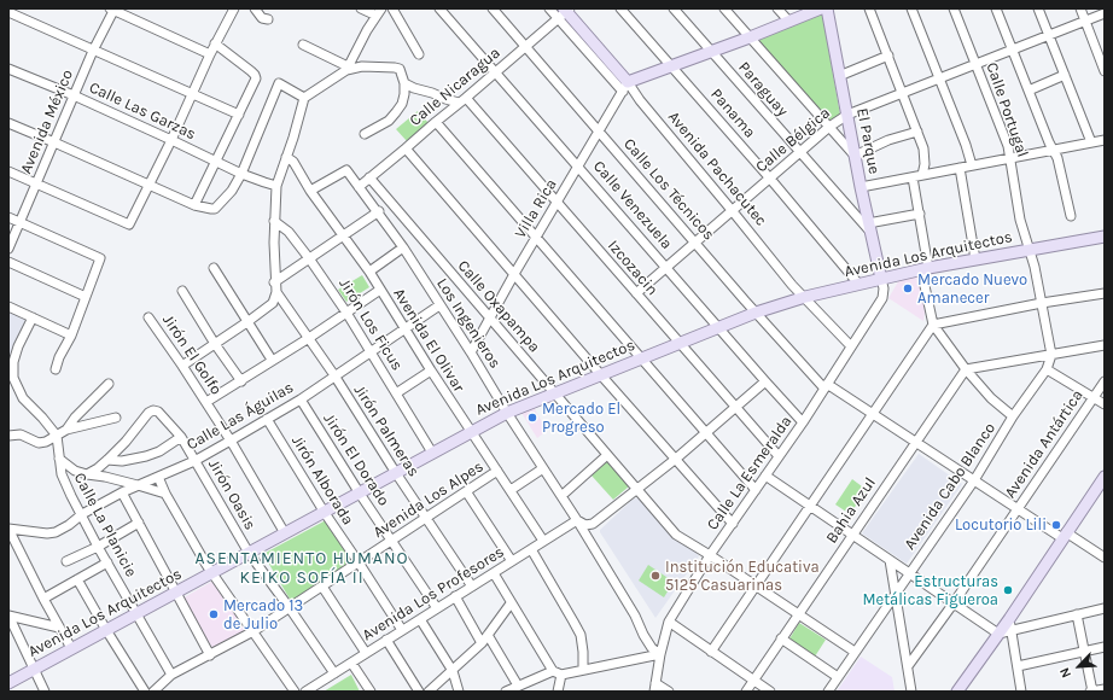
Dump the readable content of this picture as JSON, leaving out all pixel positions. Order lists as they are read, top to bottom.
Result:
{
  "streets": {
    "main road": ["El Parque", "Avenida Pachacutec", "Avenida Los Arquitectos"],
    "street": [
      "Calle Nicaragua",
      "Paraguay",
      "Calle Portugal",
      "Calle Las Garzas",
      "Panama",
      "Avenida México",
      "Calle Bélgica",
      "Calle Los Técnicos",
      "Calle Venezuela",
      "Villa Rica",
      "Izcozacin",
      "Calle Oxapampa",
      "Los Ingenieros",
      "Jirón Los Ficus",
      "Avenida El Olivar",
      "Jirón El Golfo",
      "Calle Las Águilas",
      "Jirón Palmeras",
      "Avenida Antártica",
      "Jirón El Dorado",
      "Calle La Esmeralda",
      "Jirón Alborada",
      "Avenida Cabo Blanco",
      "Jirón Oasis",
      "Avenida Los Alpes",
      "Bahia Azul",
      "Calle La Planicie",
      "Avenida Los Profesores"
    ]
  },
  "crossings": [
    ["Calle Nicaragua", "Avenida Pachacutec"],
    ["Calle Nicaragua", "Calle Los Técnicos"],
    ["Calle Nicaragua", "Calle Venezuela"],
    ["Calle Nicaragua", "Izcozacin"],
    ["Calle Nicaragua", "Calle Oxapampa"],
    ["Calle Nicaragua", "Los Ingenieros"],
    ["Paraguay", "Calle Bélgica"],
    ["Paraguay", "El Parque"],
    ["Calle Portugal", "Calle Bélgica"],
    ["Calle Portugal", "Avenida Los Arquitectos"],
    ["Calle Portugal", "Avenida Cabo Blanco"],
    ["Calle Las Garzas", "Avenida México"],
    ["Panama", "Calle Bélgica"],
    ["Panama", "Avenida Los Arquitectos"],
    ["Calle Bélgica", "El Parque"],
    ["Calle Bélgica", "Avenida Pachacutec"],
    ["Calle Bélgica", "Calle Los Técnicos"],
    ["Calle Bélgica", "Calle Venezuela"],
    ["Calle Bélgica", "Izcozacin"],
    ["El Parque", "Avenida Los Arquitectos"],
    ["El Parque", "Calle La Esmeralda"],
    ["Avenida Pachacutec", "Villa Rica"],
    ["Avenida Pachacutec", "Avenida Los Arquitectos"],
    ["Avenida Pachacutec", "Calle La Esmeralda"],
    ["Calle Los Técnicos", "Villa Rica"],
    ["Calle Los Técnicos", "Avenida Los Arquitectos"],
    ["Calle Los Técnicos", "Avenida Antártica"],
    ["Calle Los Técnicos", "Calle La Esmeralda"],
    ["Calle Los Técnicos", "Avenida Cabo Blanco"],
    ["Calle Los Técnicos", "Bahia Azul"],
    ["Calle Venezuela", "Villa Rica"],
    ["Calle Venezuela", "Avenida Los Arquitectos"],
    ["Calle Venezuela", "Calle La Esmeralda"],
    ["Villa Rica", "Izcozacin"],
    ["Villa Rica", "Calle Oxapampa"],
    ["Villa Rica", "Los Ingenieros"],
    ["Avenida Los Arquitectos", "Izcozacin"],
    ["Avenida Los Arquitectos", "Calle Oxapampa"],
    ["Avenida Los Arquitectos", "Los Ingenieros"],
    ["Avenida Los Arquitectos", "Jirón Los Ficus"],
    ["Avenida Los Arquitectos", "Avenida El Olivar"],
    ["Avenida Los Arquitectos", "Jirón El Golfo"],
    ["Avenida Los Arquitectos", "Jirón Palmeras"],
    ["Avenida Los Arquitectos", "Jirón El Dorado"],
    ["Avenida Los Arquitectos", "Calle La Esmeralda"],
    ["Avenida Los Arquitectos", "Jirón Alborada"],
    ["Avenida Los Arquitectos", "Jirón Oasis"],
    ["Avenida Los Arquitectos", "Calle La Planicie"],
    ["Izcozacin", "Calle La Esmeralda"],
    ["Calle Oxapampa", "Calle La Esmeralda"],
    ["Calle Oxapampa", "Avenida Cabo Blanco"],
    ["Calle Oxapampa", "Bahia Azul"],
    ["Los Ingenieros", "Avenida El Olivar"],
    ["Los Ingenieros", "Calle Las Águilas"],
    ["Los Ingenieros", "Calle La Esmeralda"],
    ["Los Ingenieros", "Avenida Los Profesores"],
    ["Jirón Los Ficus", "Calle Las Águilas"],
    ["Avenida El Olivar", "Calle Las Águilas"],
    ["Avenida El Olivar", "Avenida Los Alpes"],
    ["Avenida El Olivar", "Avenida Los Profesores"],
    ["Jirón El Golfo", "Calle Las Águilas"],
    ["Calle Las Águilas", "Jirón Palmeras"],
    ["Calle Las Águilas", "Jirón El Dorado"],
    ["Calle Las Águilas", "Jirón Alborada"],
    ["Calle Las Águilas", "Jirón Oasis"],
    ["Calle Las Águilas", "Calle La Planicie"],
    ["Jirón Palmeras", "Avenida Los Alpes"],
    ["Jirón Palmeras", "Avenida Los Profesores"],
    ["Jirón El Dorado", "Avenida Los Alpes"],
    ["Jirón El Dorado", "Avenida Los Profesores"],
    ["Jirón Alborada", "Avenida Los Alpes"],
    ["Jirón Alborada", "Avenida Los Profesores"],
    ["Jirón Oasis", "Avenida Los Alpes"],
    ["Jirón Oasis", "Avenida Los Profesores"],
    ["Avenida Los Alpes", "Calle La Planicie"]
  ],
  "districts": ["ASENTAMIENTO HUMANO KEIKO SOFÍA II"],
  "places": [
    "Mercado Nuevo Amanecer",
    "Mercado El Progreso",
    "Locutorio Lili",
    "Institución Educativa 5125 Casuarinas",
    "Estructuras Metálicas Figueroa",
    "Mercado 13 de Julio"
  ],
  "north": "bottom left"
}
